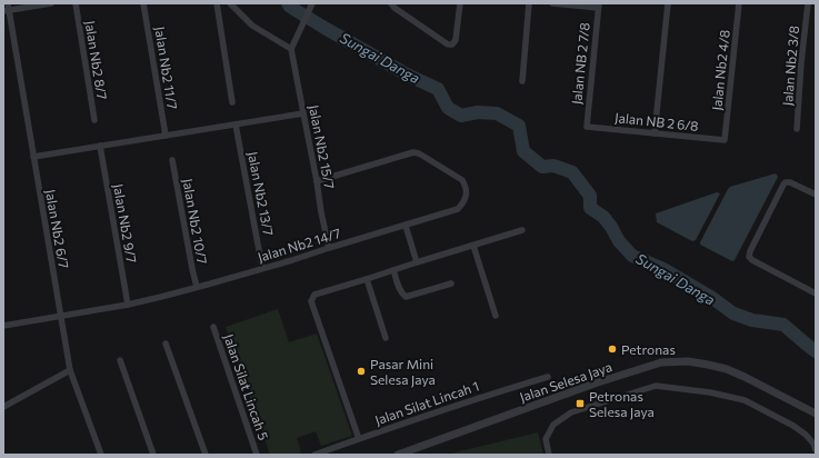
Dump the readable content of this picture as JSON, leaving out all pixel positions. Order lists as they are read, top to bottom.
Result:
{
  "streets": {
    "street": [
      "Jalan Nb2 8/7",
      "Jalan NB 2 7/8",
      "Jalan Nb2 3/8",
      "Jalan Nb2 11/7",
      "Jalan Nb2 4/8",
      "Jalan NB 2 6/8",
      "Jalan Nb2 15/7",
      "Jalan Nb2 13/7",
      "Jalan Nb2 10/7",
      "Jalan Nb2 9/7",
      "Jalan Nb2 6/7",
      "Jalan Nb2 14/7",
      "Jalan Selesa Jaya",
      "Jalan Silat Lincah 5",
      "Jalan Silat Lincah 1"
    ]
  },
  "crossings": [
    ["Jalan NB 2 7/8", "Jalan NB 2 6/8"],
    ["Jalan Nb2 4/8", "Jalan NB 2 6/8"],
    ["Jalan Nb2 15/7", "Jalan Nb2 14/7"],
    ["Jalan Nb2 13/7", "Jalan Nb2 14/7"],
    ["Jalan Nb2 10/7", "Jalan Nb2 14/7"],
    ["Jalan Nb2 9/7", "Jalan Nb2 14/7"],
    ["Jalan Nb2 6/7", "Jalan Nb2 14/7"]
  ],
  "water": ["Sungai Danga"],
  "places": {
    "other": ["Petronas", "Pasar Mini Selesa Jaya"],
    "transit": ["Petronas Selesa Jaya"]
  }
}
